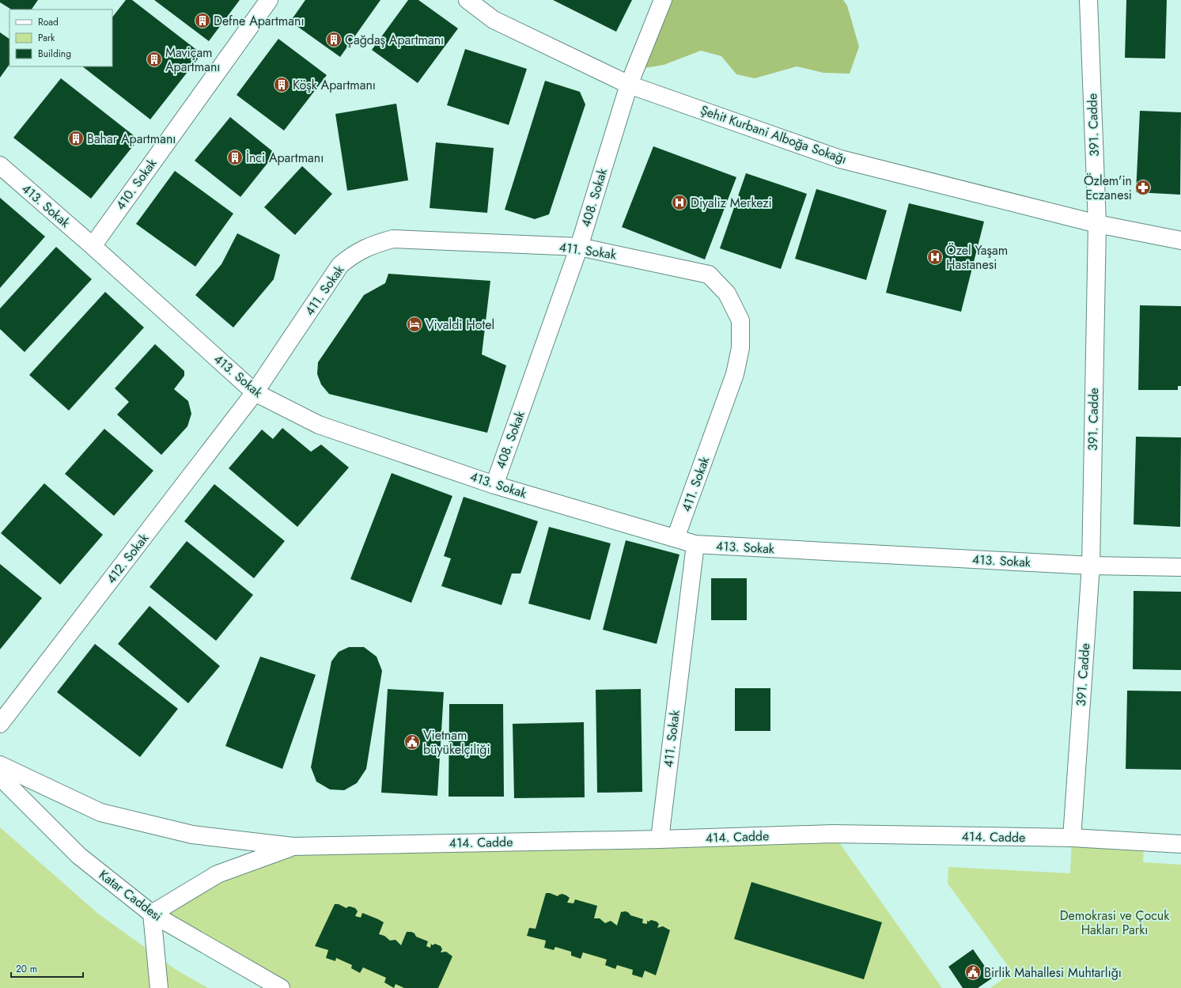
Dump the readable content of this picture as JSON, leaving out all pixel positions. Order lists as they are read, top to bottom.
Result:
{
  "streets": {
    "street": [
      "391. Cadde",
      "Şehit Kurbani Alboğa Sokağı",
      "410. Sokak",
      "408. Sokak",
      "413. Sokak",
      "411. Sokak",
      "412. Sokak",
      "414. Cadde",
      "Katar Caddesi"
    ]
  },
  "crossings": [
    ["391. Cadde", "Şehit Kurbani Alboğa Sokağı"],
    ["391. Cadde", "413. Sokak"],
    ["391. Cadde", "414. Cadde"],
    ["Şehit Kurbani Alboğa Sokağı", "408. Sokak"],
    ["410. Sokak", "413. Sokak"],
    ["408. Sokak", "413. Sokak"],
    ["408. Sokak", "411. Sokak"],
    ["413. Sokak", "411. Sokak"],
    ["413. Sokak", "412. Sokak"],
    ["411. Sokak", "412. Sokak"],
    ["411. Sokak", "414. Cadde"]
  ],
  "parks": ["Demokrasi ve Çocuk Hakları Parkı"],
  "places": {
    "building": [
      "Defne Apartmanı",
      "Çağdaş Apartmanı",
      "Maviçam Apartmanı",
      "Köşk Apartmanı",
      "Bahar Apartmanı",
      "İnci Apartmanı"
    ],
    "pharmacy": ["Özlem'in Eczanesi"],
    "hospital": ["Diyaliz Merkezi", "Özel Yaşam Hastanesi"],
    "hotel": ["Vivaldi Hotel"],
    "public building": ["Vietnam büyükelçiliği", "Birlik Mahallesi Muhtarlığı"]
  },
  "legend": ["Road", "Park", "Building"],
  "scale_bar": "20 m"
}
